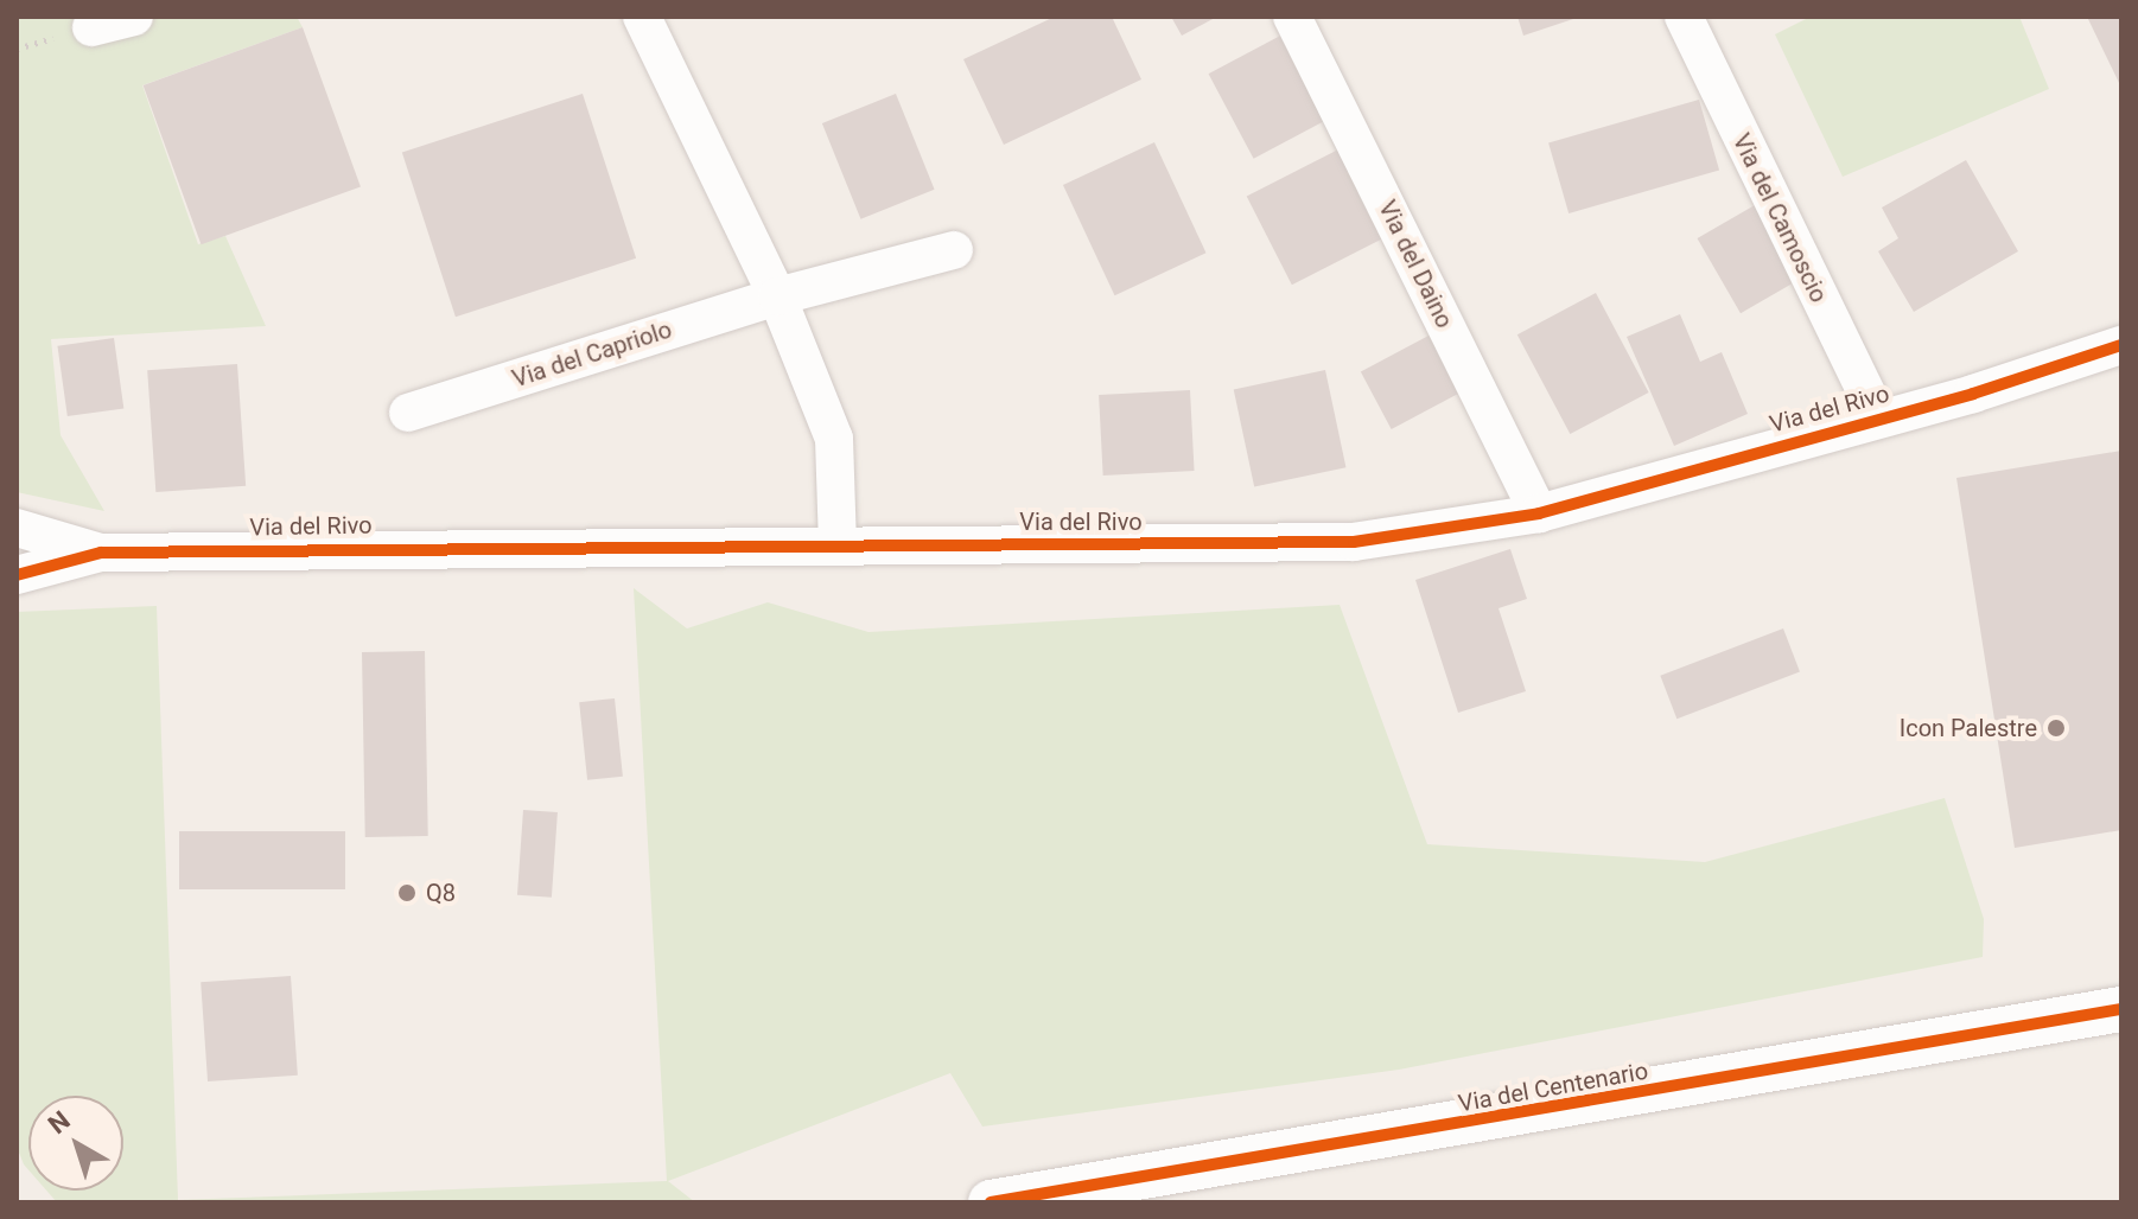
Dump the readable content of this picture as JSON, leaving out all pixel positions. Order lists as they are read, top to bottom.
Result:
{
  "streets": {
    "street": [
      "Via del Camoscio",
      "Via del Daino",
      "Via del Capriolo",
      "Via del Rivo",
      "Via del Centenario"
    ]
  },
  "crossings": [
    ["Via del Camoscio", "Via del Rivo"],
    ["Via del Daino", "Via del Rivo"]
  ],
  "places": ["Icon Palestre", "Q8"],
  "north": "top left"
}
